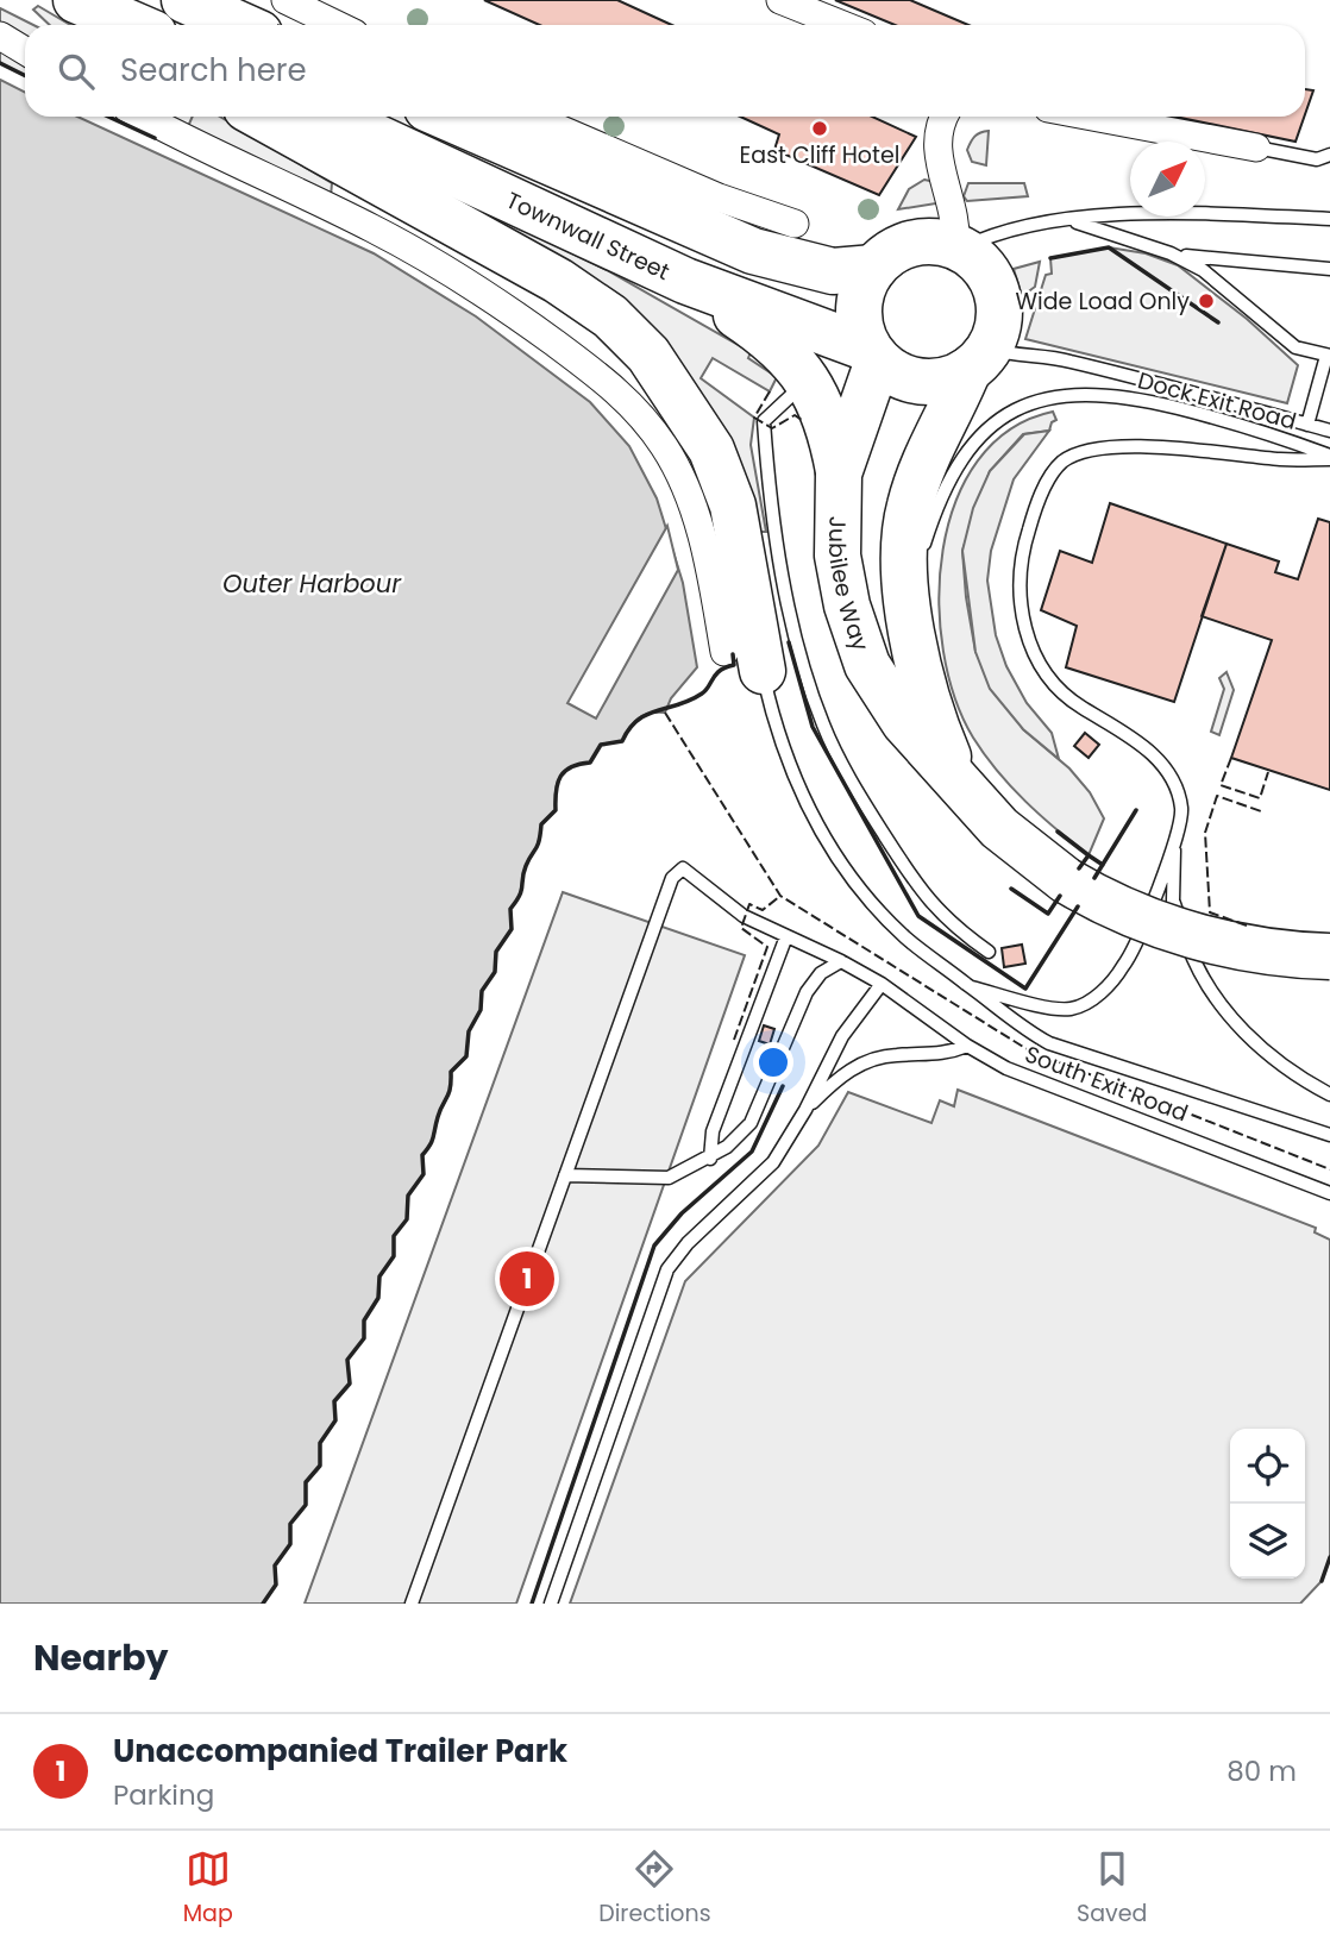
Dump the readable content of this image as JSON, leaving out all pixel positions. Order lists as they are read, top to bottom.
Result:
{
  "streets": {
    "highway": ["Townwall Street", "Jubilee Way"],
    "lane": ["Dock Exit Road", "South Exit Road"]
  },
  "crossings": [
    ["Townwall Street", "Dock Exit Road"],
    ["Townwall Street", "Jubilee Way"],
    ["Dock Exit Road", "Jubilee Way"]
  ],
  "water": ["Outer Harbour"],
  "places": ["East Cliff Hotel", "Wide Load Only"],
  "north": "top right",
  "page": {
    "search": "Search here",
    "pins": "1",
    "heading": "Nearby",
    "list": [
      {
        "mark": "1",
        "name": "Unaccompanied Trailer Park",
        "note": "Parking",
        "value": "80 m"
      }
    ],
    "nav": ["Map", "Directions", "Saved"]
  }
}
